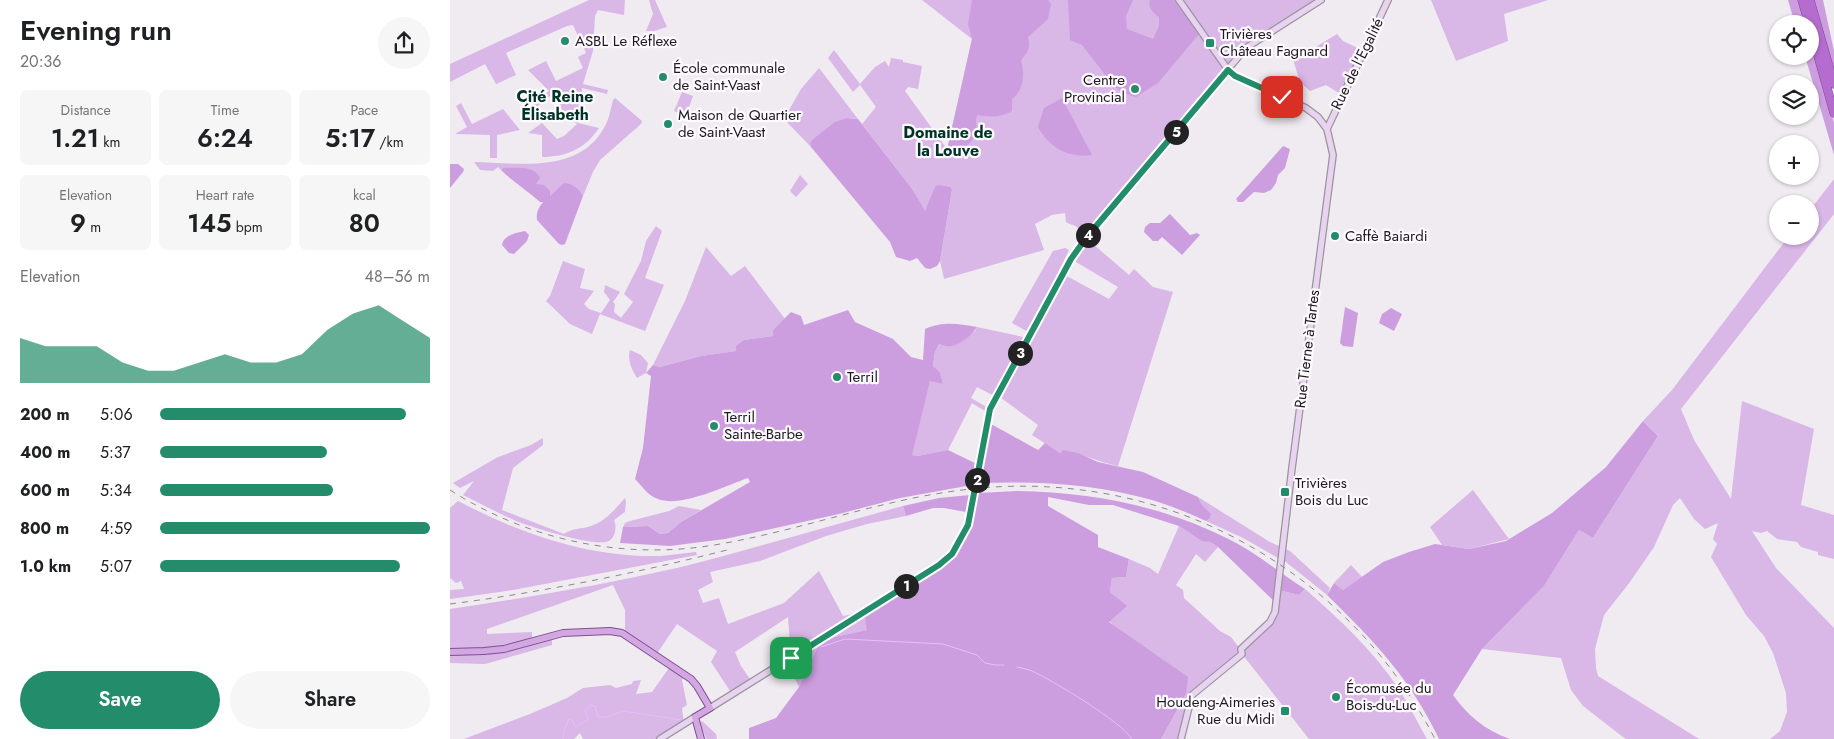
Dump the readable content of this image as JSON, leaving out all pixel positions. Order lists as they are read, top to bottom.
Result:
{
  "streets": {
    "street": ["Rue de l'Egalité", "Rue Tierne à Tartes"]
  },
  "crossings": [
    ["Rue de l'Egalité", "Rue Tierne à Tartes"]
  ],
  "districts": ["Cité Reine Élisabeth", "Domaine de la Louve"],
  "places": {
    "other": [
      "ASBL Le Réflexe",
      "École communale de Saint-Vaast",
      "Centre Provincial",
      "Maison de Quartier de Saint-Vaast",
      "Caffè Baiardi",
      "Terril",
      "Terril Sainte-Barbe",
      "Écomusée du Bois-du-Luc"
    ],
    "transit": ["Trivières Château Fagnard", "Trivières Bois du Luc", "Houdeng-Aimeries Rue du Midi"]
  },
  "page": {
    "heading": ["Evening run", "20:36"],
    "map_buttons": ["+", "−"],
    "stats": [
      ["Distance", "1.21 km"],
      ["Time", "6:24"],
      ["Pace", "5:17 /km"],
      ["Elevation", "9 m"],
      ["Heart rate", "145 bpm"],
      ["kcal", "80"]
    ],
    "pins": [
      "5",
      "4",
      "3",
      "2",
      "1"
    ],
    "chart": ["Elevation", "48–56 m"],
    "list": [
      {
        "name": "200 m",
        "note": "5:06"
      },
      {
        "name": "400 m",
        "note": "5:37"
      },
      {
        "name": "600 m",
        "note": "5:34"
      },
      {
        "name": "800 m",
        "note": "4:59"
      },
      {
        "name": "1.0 km",
        "note": "5:07"
      }
    ],
    "buttons": ["Save", "Share"]
  }
}
